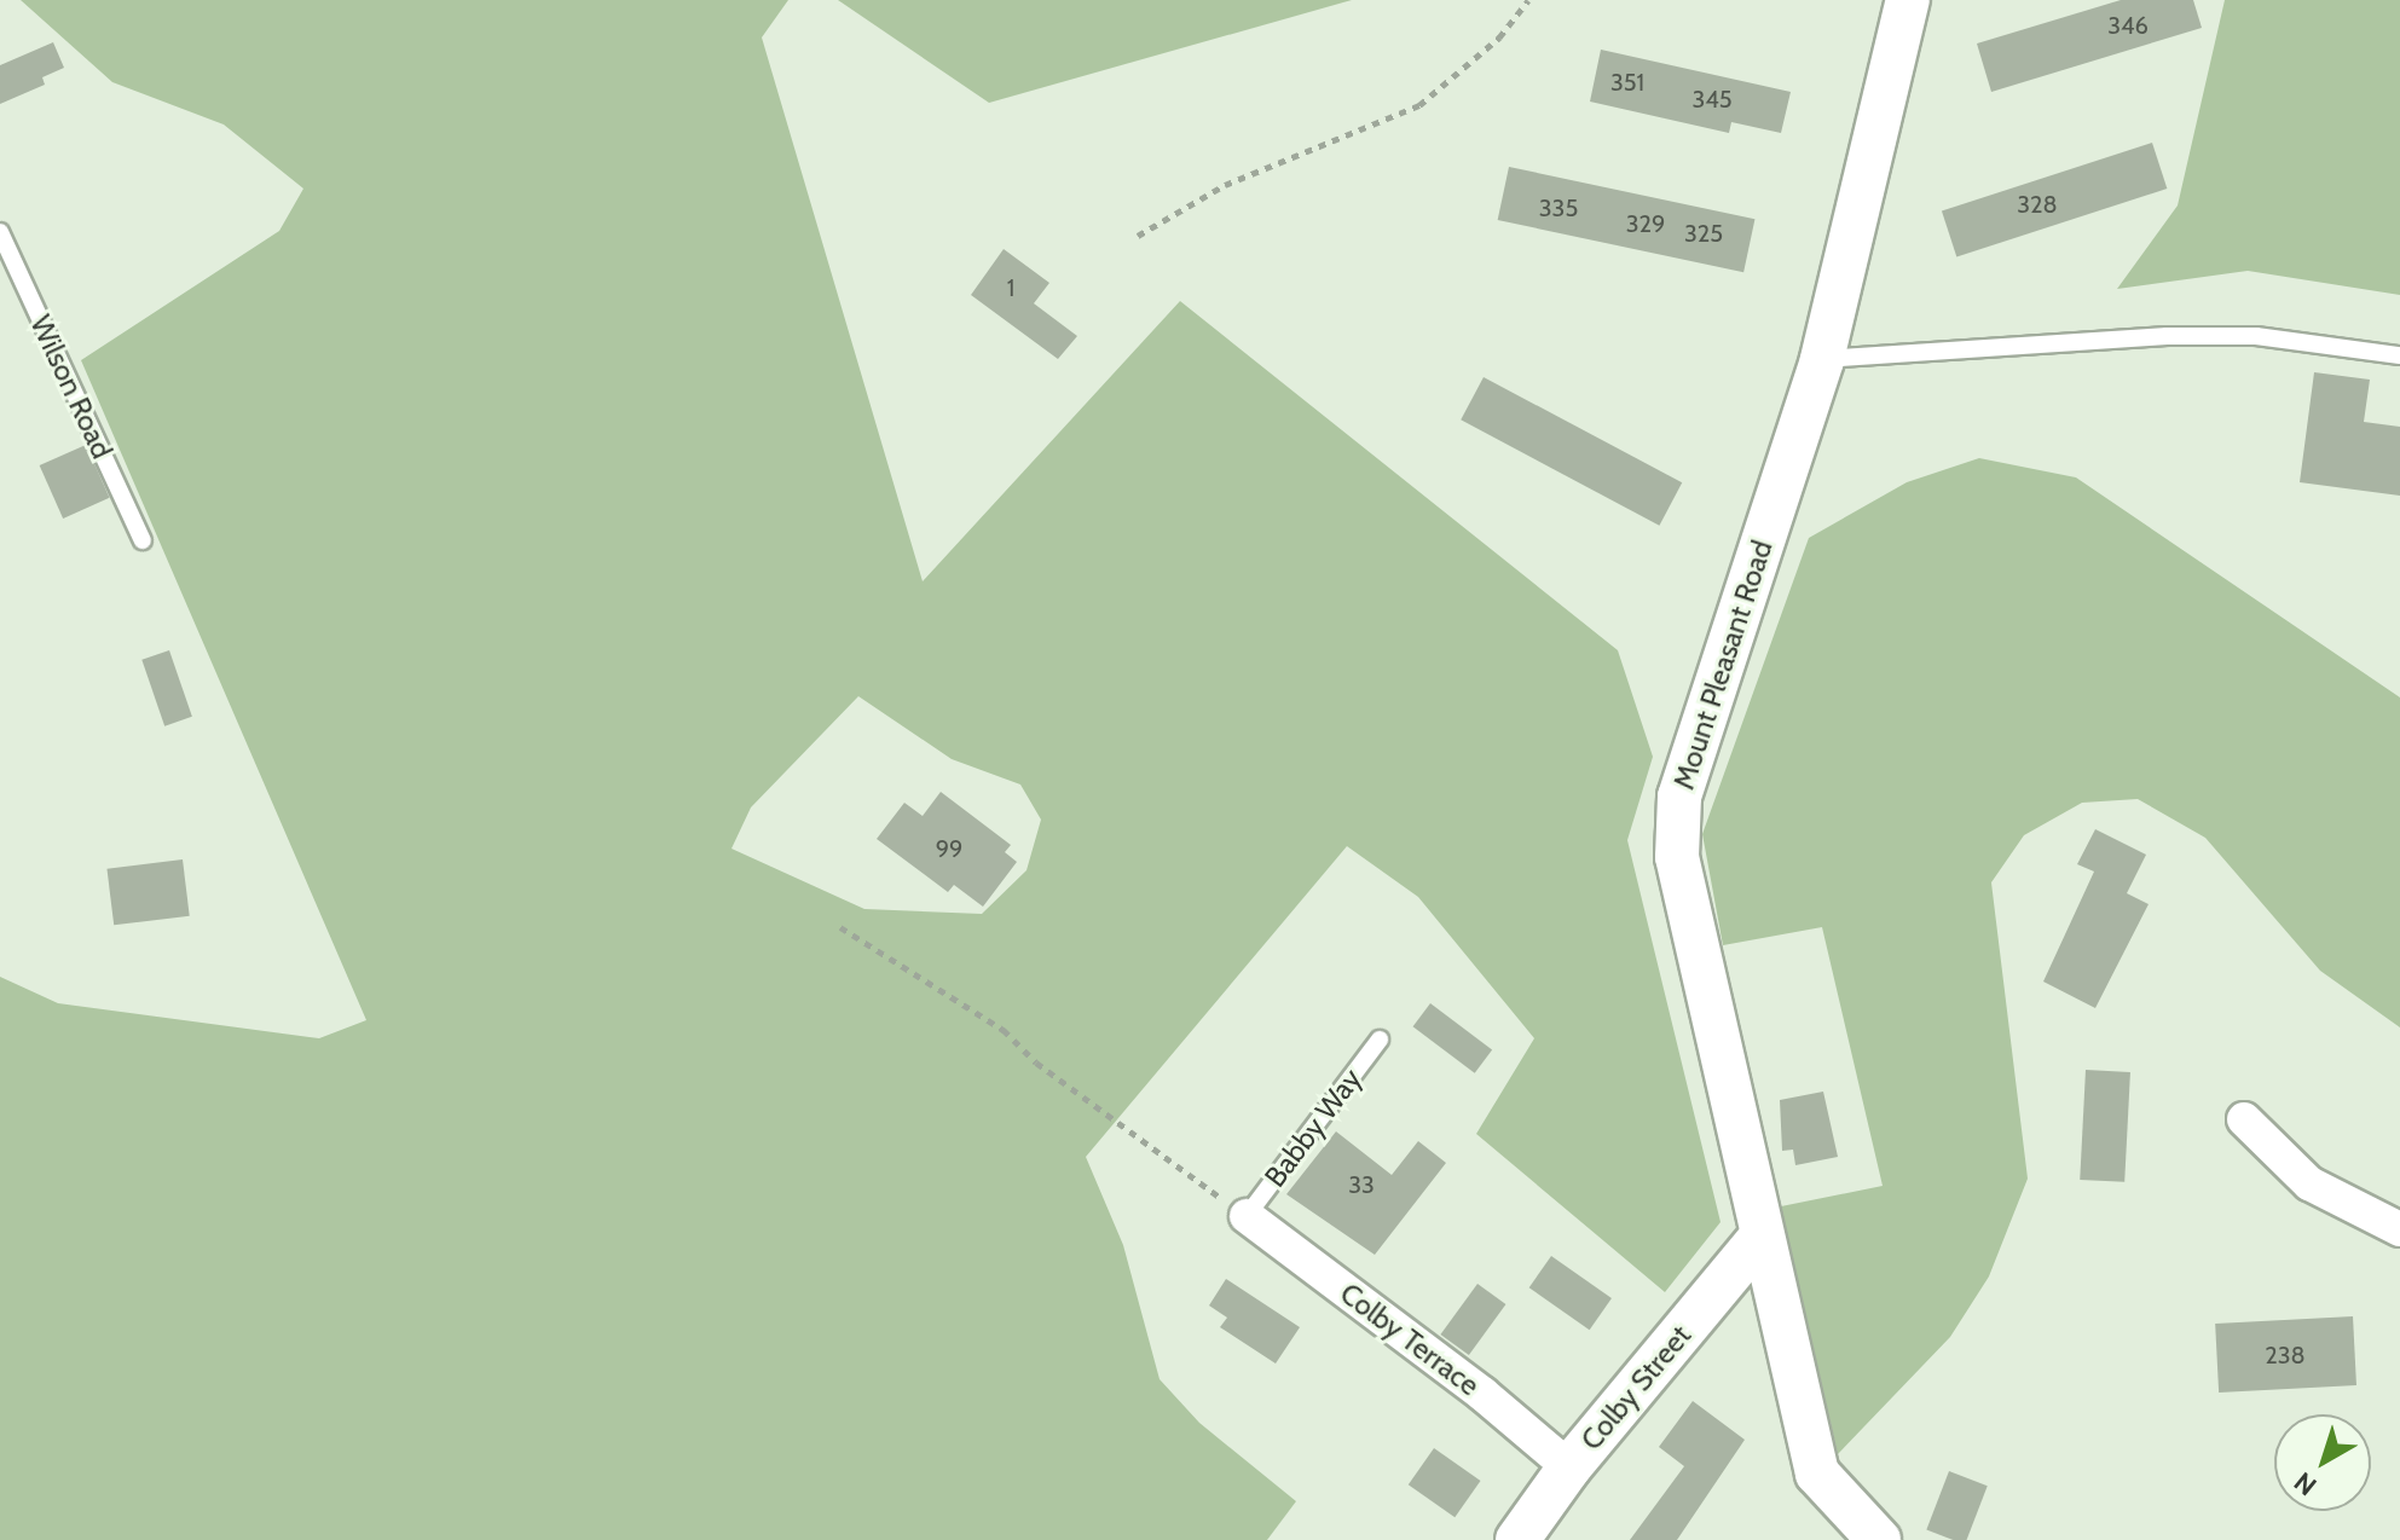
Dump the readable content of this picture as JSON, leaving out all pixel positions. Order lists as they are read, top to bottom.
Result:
{
  "streets": {
    "street": ["Mount Pleasant Road", "Colby Terrace", "Colby Street"],
    "lane": ["Wilson Road", "Babby Way"]
  },
  "crossings": [
    ["Mount Pleasant Road", "Colby Street"],
    ["Babby Way", "Colby Terrace"],
    ["Colby Terrace", "Colby Street"]
  ],
  "house_numbers": [
    "346",
    "351",
    "345",
    "328",
    "335",
    "329",
    "325",
    "1",
    "99",
    "33",
    "238"
  ],
  "north": "bottom left"
}
